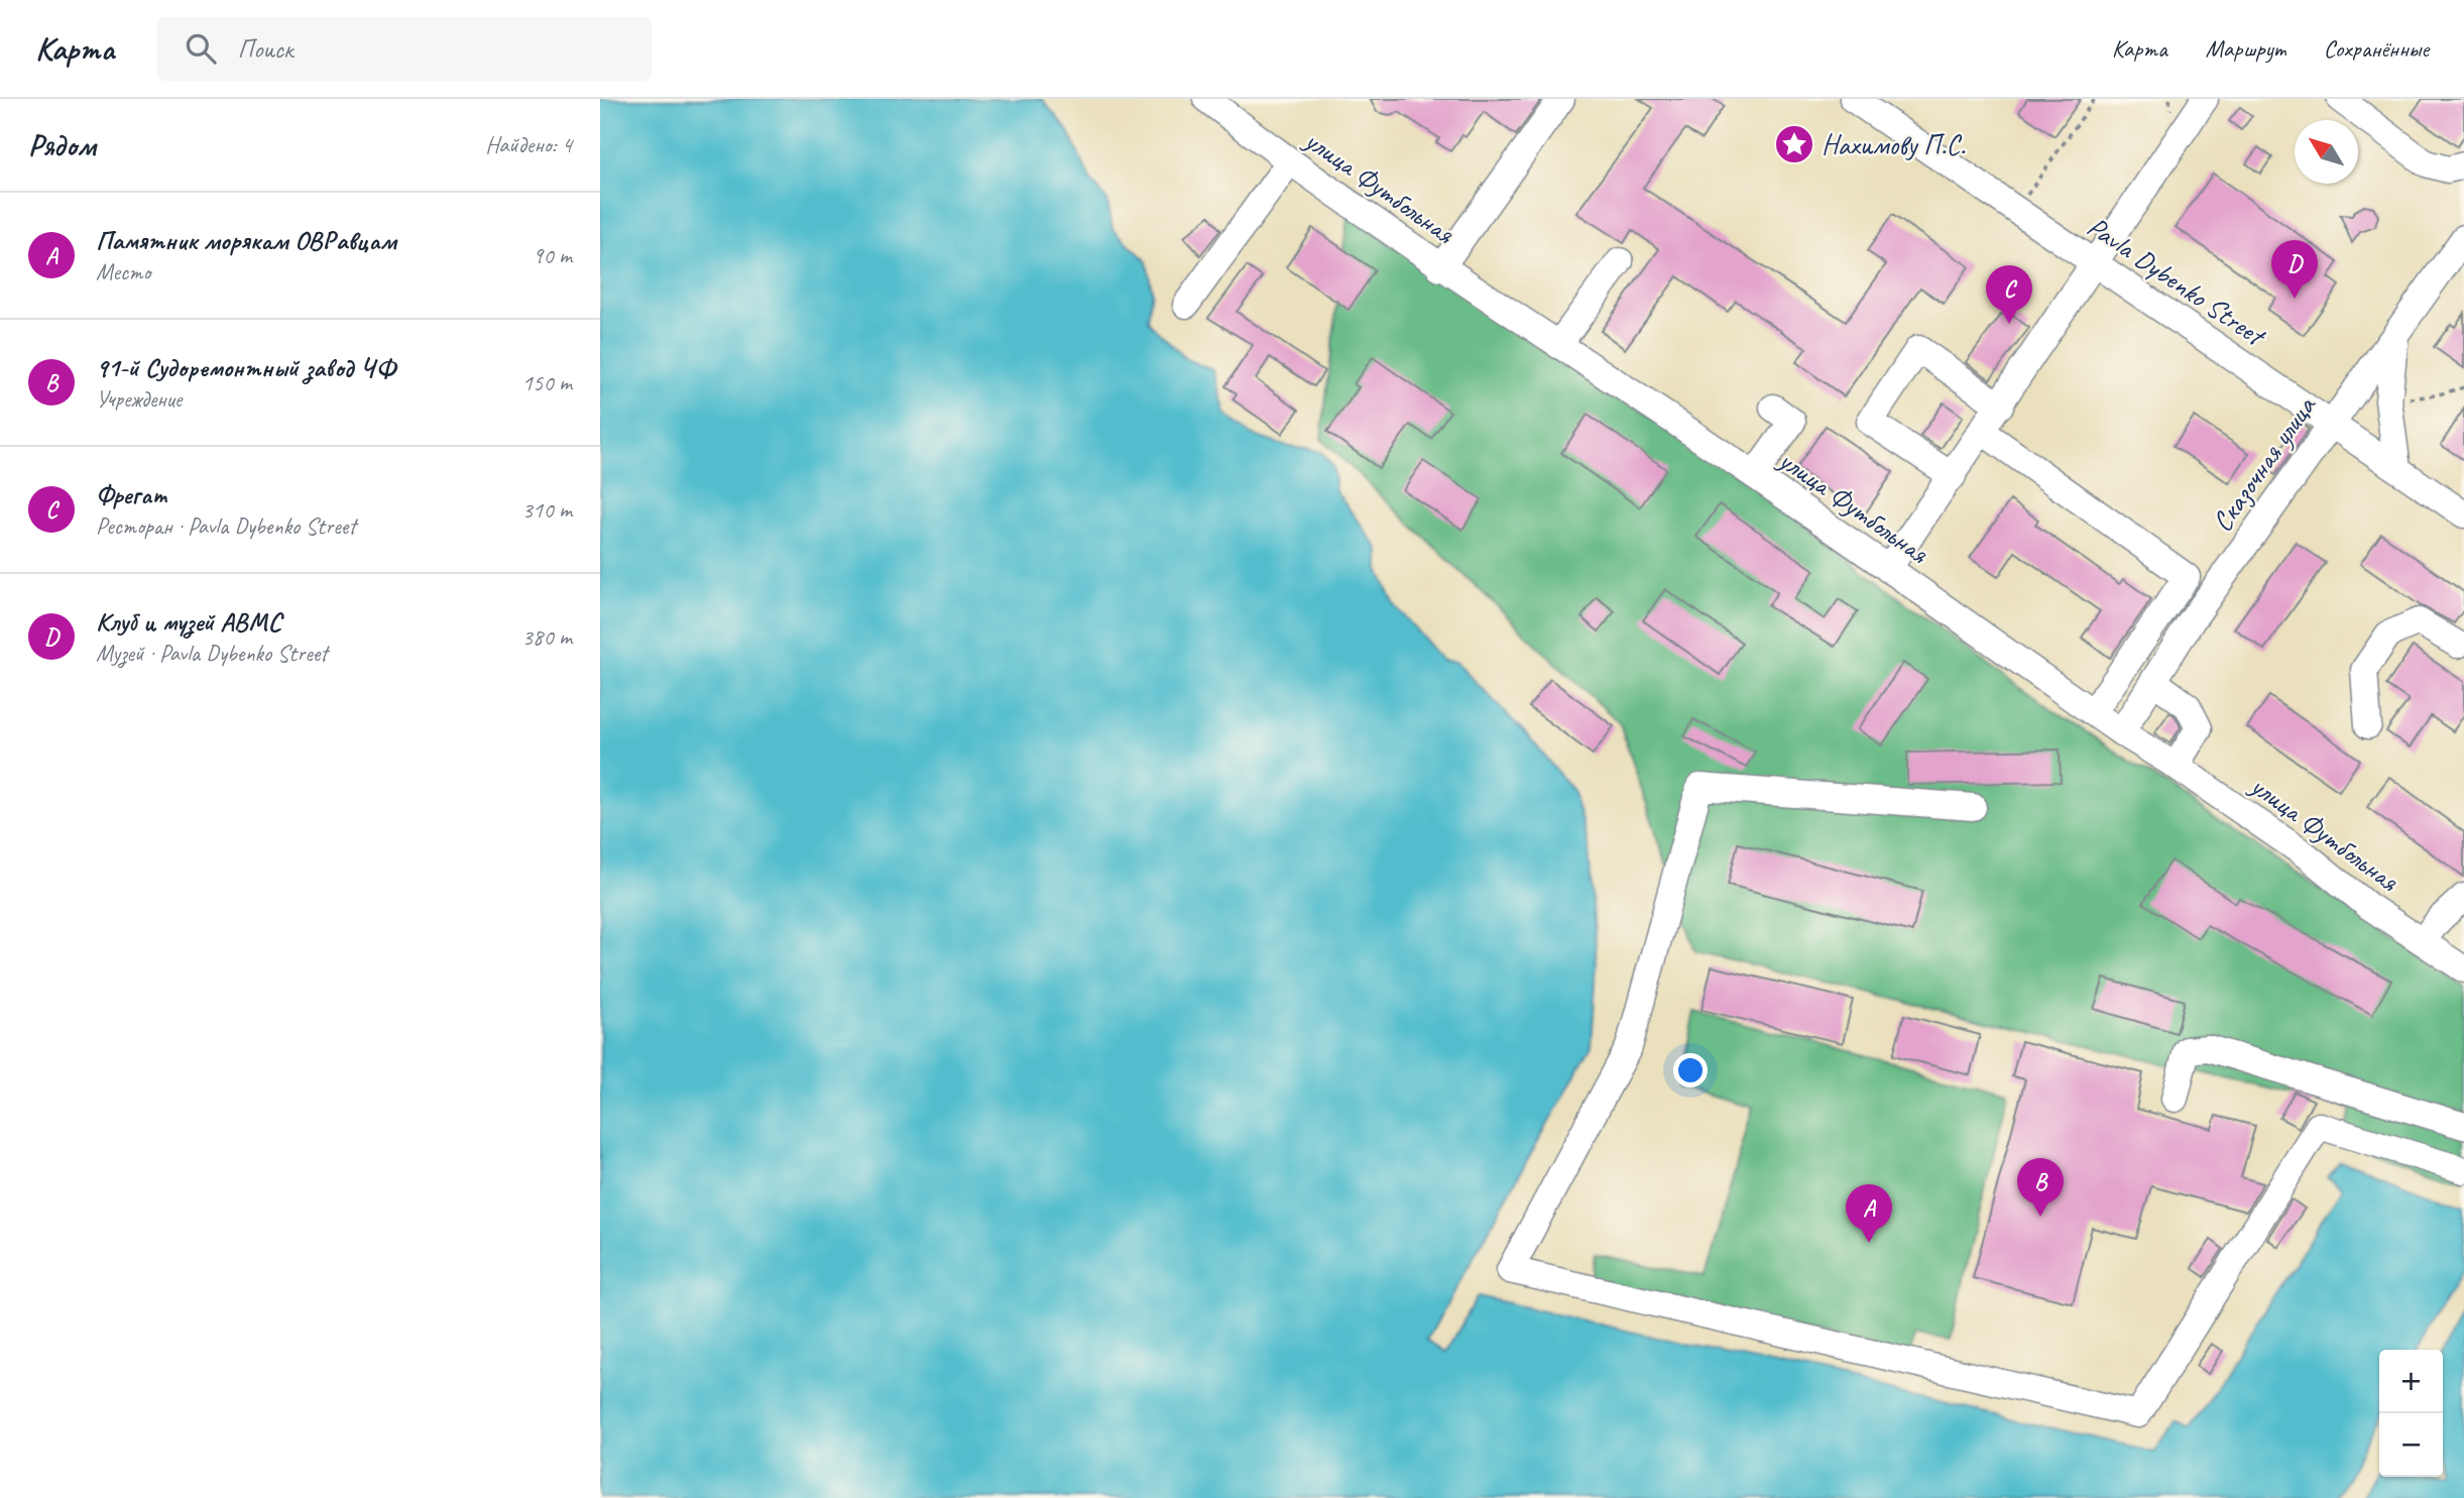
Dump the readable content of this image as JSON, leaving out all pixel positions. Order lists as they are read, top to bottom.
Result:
{
  "streets": {
    "street": ["улица Футбольная", "Pavla Dybenko Street", "Сказочная улица"]
  },
  "crossings": [
    ["улица Футбольная", "Сказочная улица"],
    ["Pavla Dybenko Street", "Сказочная улица"]
  ],
  "places": {
    "place": ["Нахимову П.С."]
  },
  "north": "top left",
  "page": {
    "header": "Карта",
    "search": "Поиск",
    "nav": ["Карта", "Маршрут", "Сохранённые"],
    "heading": ["Рядом", "Найдено: 4"],
    "list": [
      {
        "mark": "A",
        "name": "Памятник морякам ОВРавцам",
        "note": "Место",
        "value": "90 m"
      },
      {
        "mark": "B",
        "name": "91-й Судоремонтный завод ЧФ",
        "note": "Учреждение",
        "value": "150 m"
      },
      {
        "mark": "C",
        "name": "Фрегат",
        "note": "Ресторан · Pavla Dybenko Street",
        "value": "310 m"
      },
      {
        "mark": "D",
        "name": "Клуб и музей АВМС",
        "note": "Музей · Pavla Dybenko Street",
        "value": "380 m"
      }
    ],
    "pins": [
      "D",
      "C",
      "B",
      "A"
    ],
    "map_buttons": ["+", "−"]
  }
}
